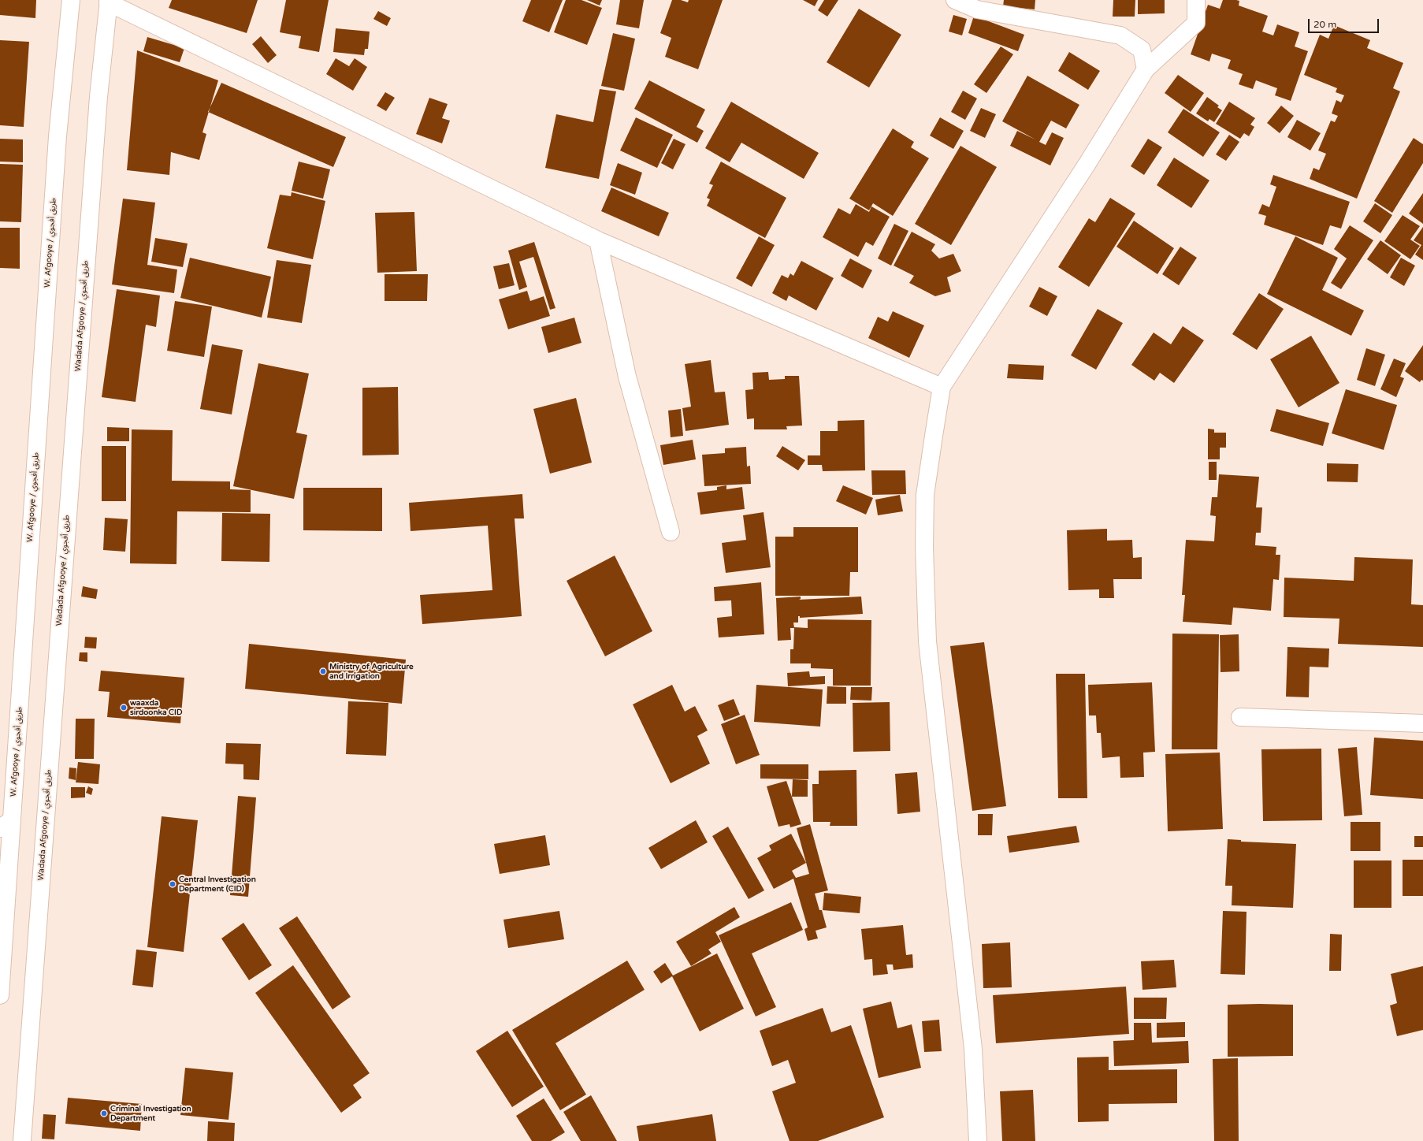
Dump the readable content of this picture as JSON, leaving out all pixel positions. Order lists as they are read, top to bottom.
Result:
{
  "streets": {
    "main road": ["W. Afgooye / طريق أفجوي", "Wadada Afgooye / طريق أفجوي"]
  },
  "places": [
    "Ministry of Agriculture and Irrigation",
    "waaxda sirdoonka CID",
    "Central Investigation Department (CID)",
    "Criminal Investigation Department"
  ],
  "scale_bar": "20 m"
}
